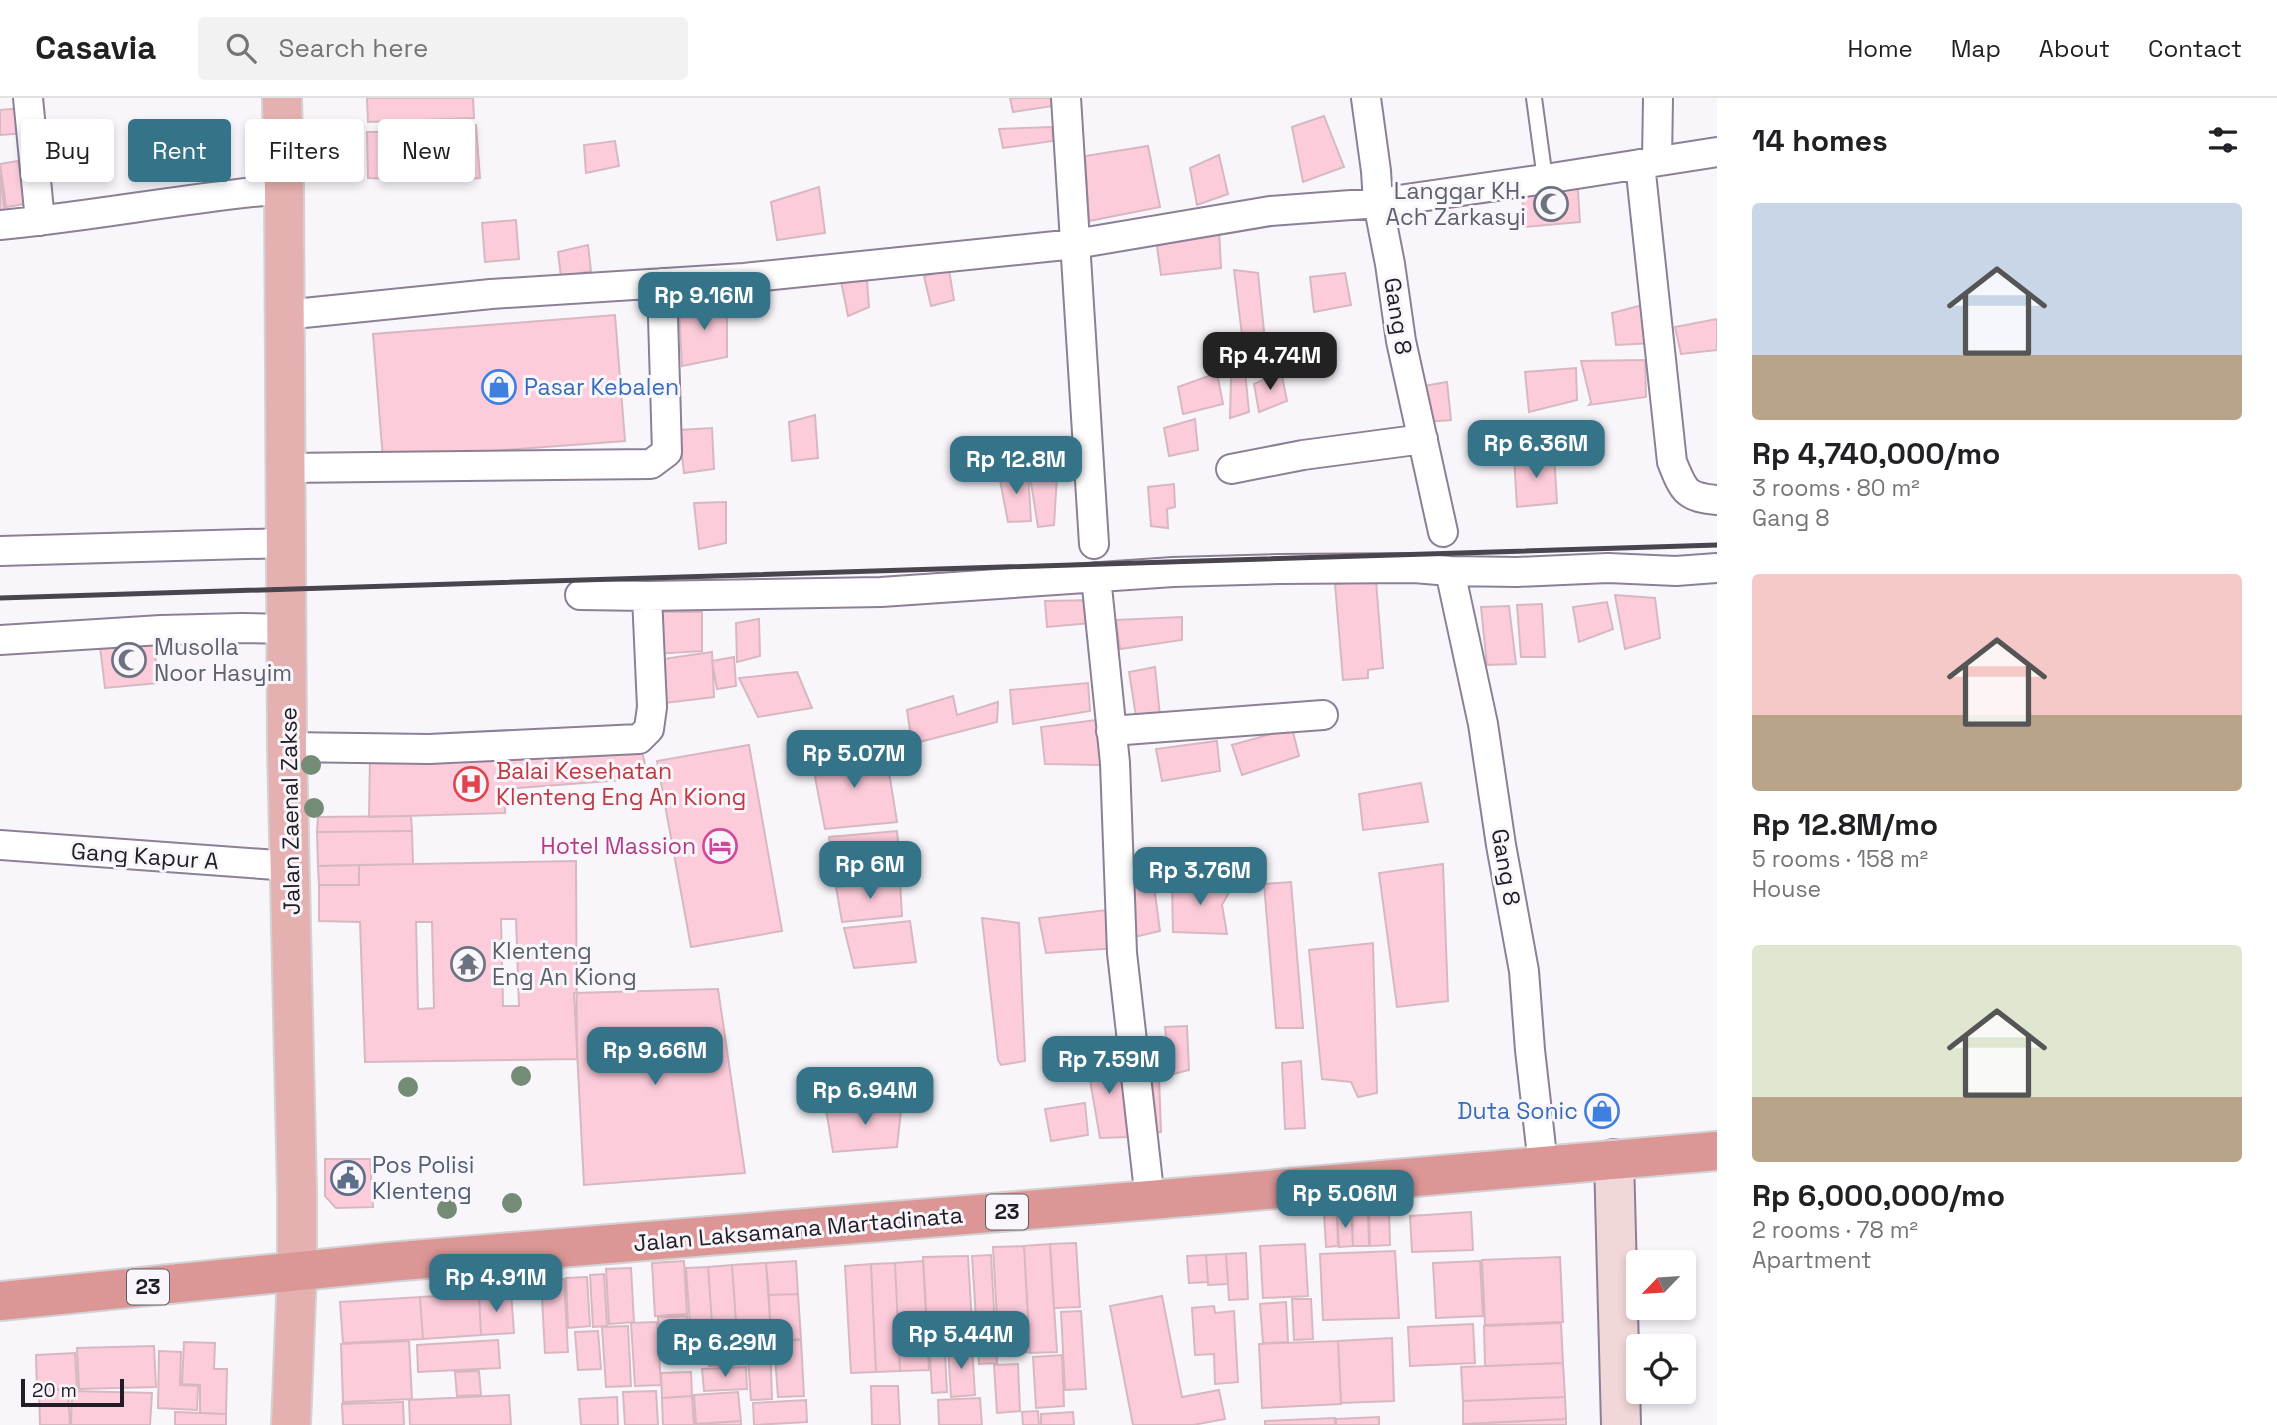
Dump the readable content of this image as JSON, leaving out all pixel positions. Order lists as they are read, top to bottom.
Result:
{
  "streets": {
    "highway": ["23", "Jalan Laksamana Martadinata"],
    "main road": ["Jalan Zaenal Zakse"],
    "street": ["Gang 8", "Gang Kapur A"]
  },
  "crossings": [
    ["Gang 8", "Jalan Laksamana Martadinata"],
    ["Jalan Zaenal Zakse", "Gang Kapur A"],
    ["Jalan Zaenal Zakse", "23"],
    ["Jalan Zaenal Zakse", "Jalan Laksamana Martadinata"],
    ["23", "Jalan Laksamana Martadinata"]
  ],
  "places": {
    "mosque": ["Langgar KH. Ach Zarkasyi", "Musolla Noor Hasyim"],
    "shop": ["Pasar Kebalen", "Duta Sonic"],
    "hospital": ["Balai Kesehatan Klenteng Eng An Kiong"],
    "hotel": ["Hotel Massion"],
    "temple": ["Klenteng Eng An Kiong"],
    "public building": ["Pos Polisi Klenteng"]
  },
  "scale_bar": "20 m",
  "north": "bottom left",
  "page": {
    "header": "Casavia",
    "search": "Search here",
    "nav": [
      "Home",
      "Map",
      "About",
      "Contact"
    ],
    "heading": "14 homes",
    "chip": [
      "Buy",
      "Rent",
      "Filters",
      "New"
    ],
    "list": [
      {
        "name": "Rp 4,740,000/mo",
        "note": "3 rooms · 80 m² · Gang 8"
      },
      {
        "name": "Rp 12.8M/mo",
        "note": "5 rooms · 158 m² · House"
      },
      {
        "name": "Rp 6,000,000/mo",
        "note": "2 rooms · 78 m² · Apartment"
      }
    ],
    "price": [
      "Rp 9.16M",
      "Rp 4.74M",
      "Rp 6.36M",
      "Rp 12.8M",
      "Rp 5.07M",
      "Rp 6M",
      "Rp 3.76M",
      "Rp 9.66M",
      "Rp 7.59M",
      "Rp 6.94M",
      "Rp 5.06M",
      "Rp 4.91M",
      "Rp 5.44M",
      "Rp 6.29M"
    ],
    "scale": "20 m"
  }
}
